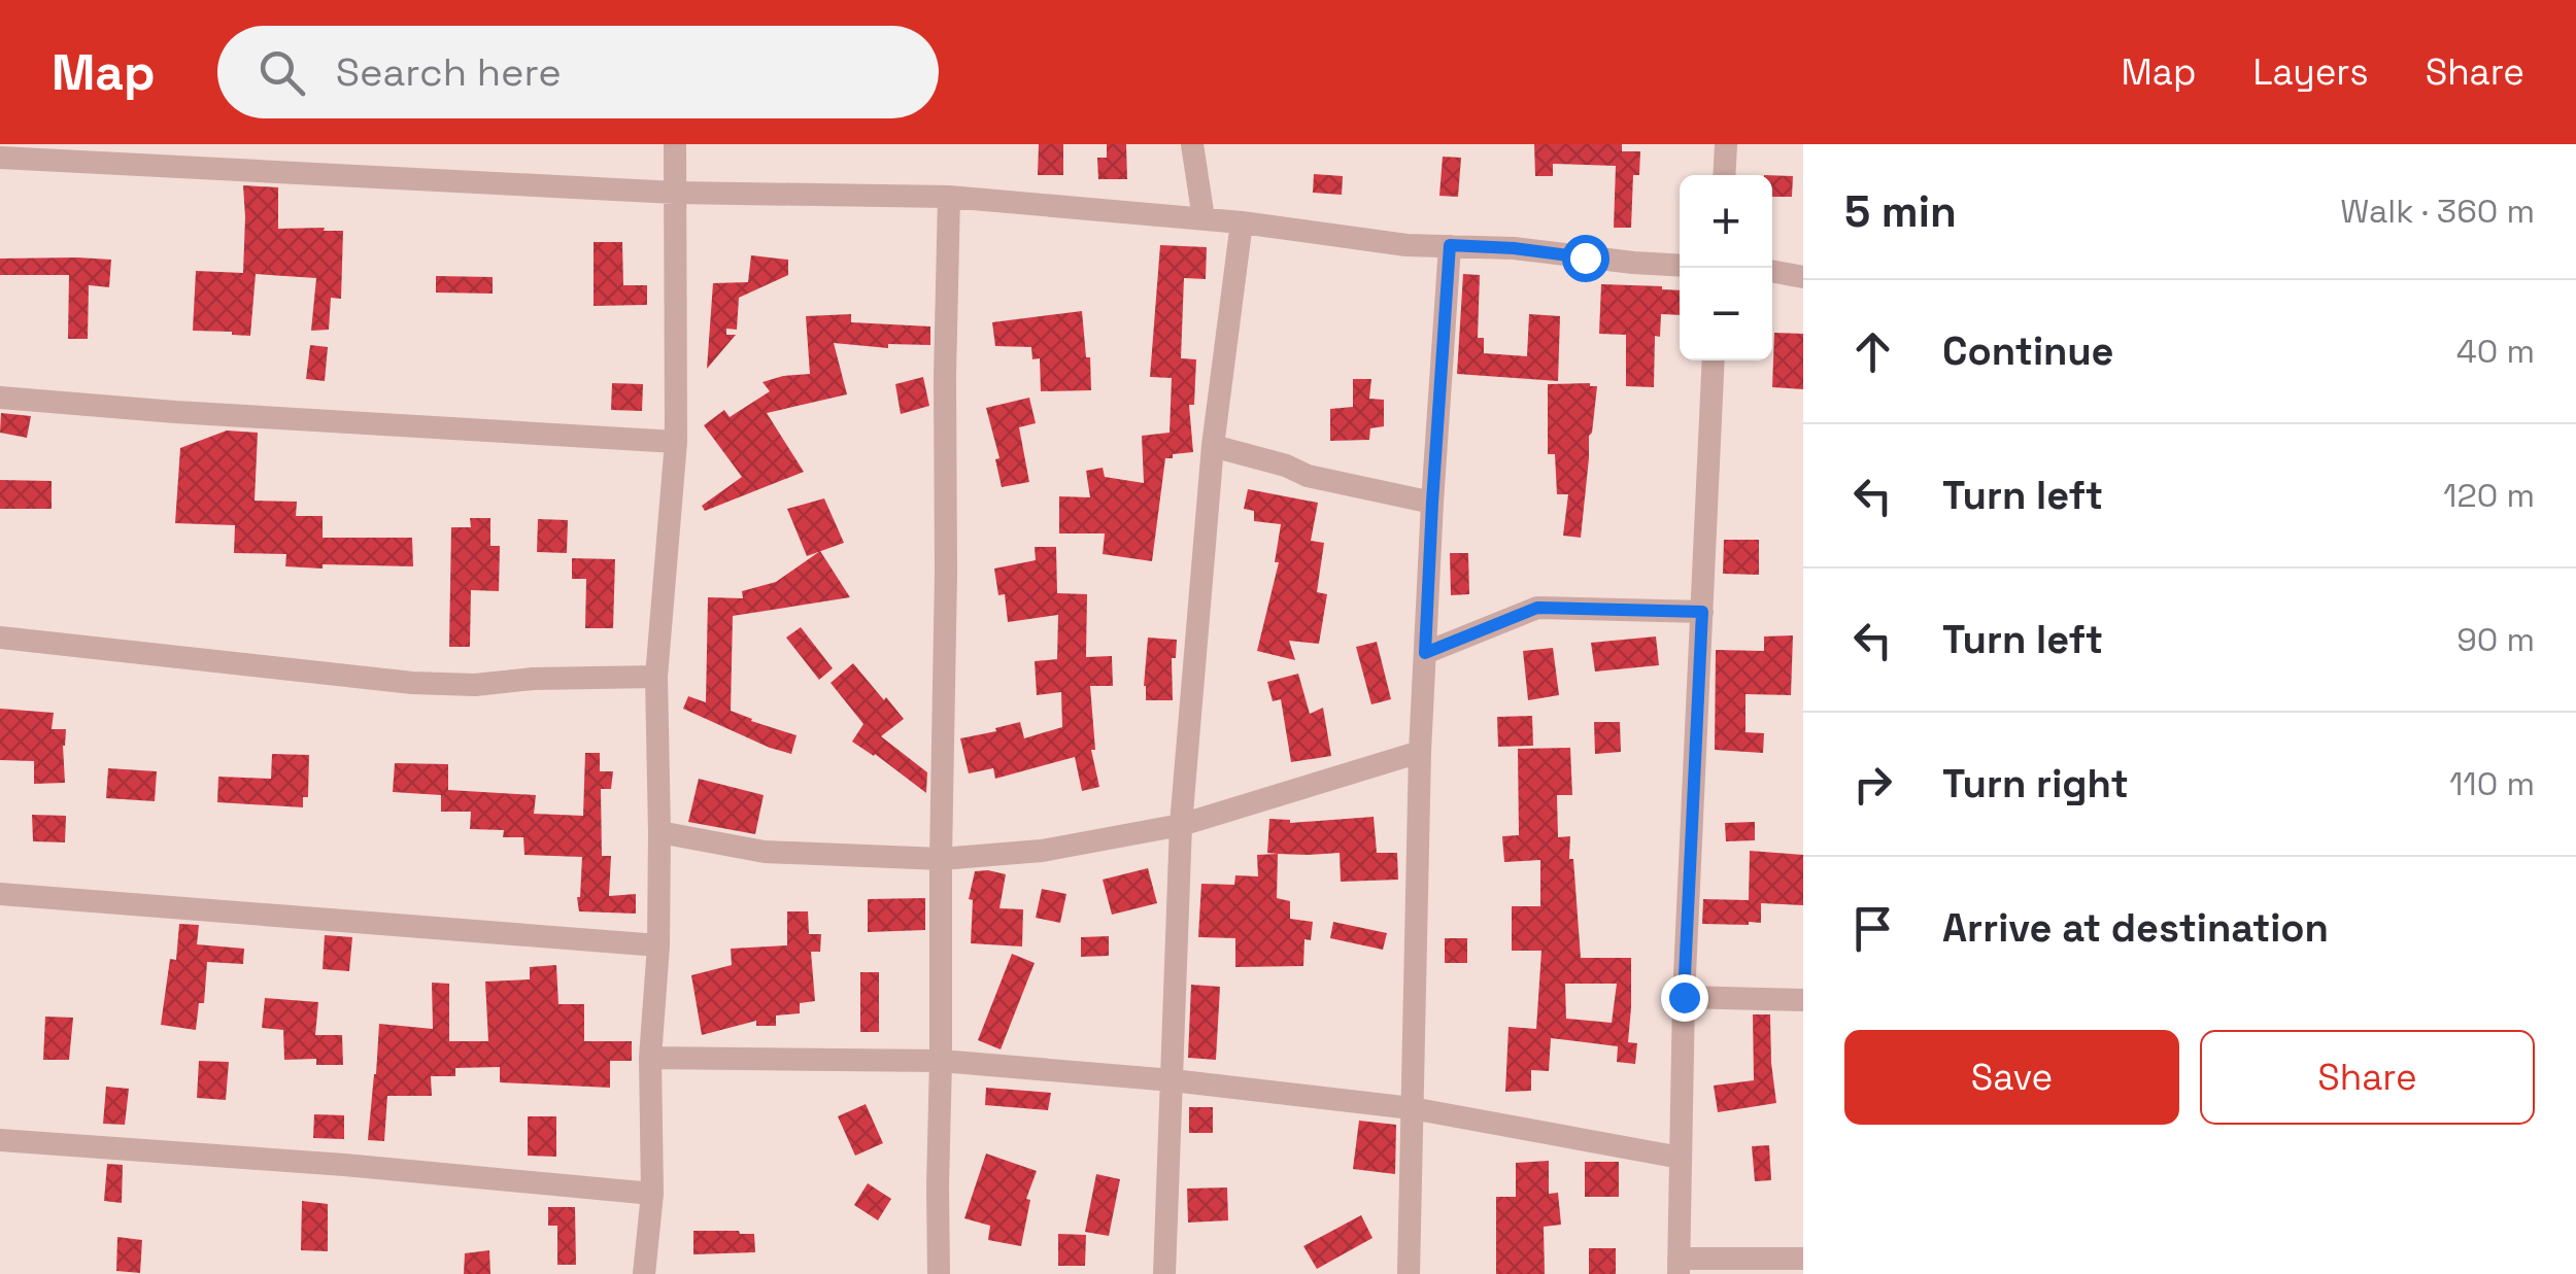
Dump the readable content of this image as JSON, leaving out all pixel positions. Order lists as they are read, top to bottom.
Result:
{
  "page": {
    "header": "Map",
    "search": "Search here",
    "nav": ["Map", "Layers", "Share"],
    "heading": ["5 min", "Walk · 360 m"],
    "map_buttons": ["+", "−"],
    "list": [
      ["Continue", "40 m"],
      ["Turn left", "120 m"],
      ["Turn left", "90 m"],
      ["Turn right", "110 m"],
      "Arrive at destination"
    ],
    "buttons": ["Save", "Share"]
  }
}
